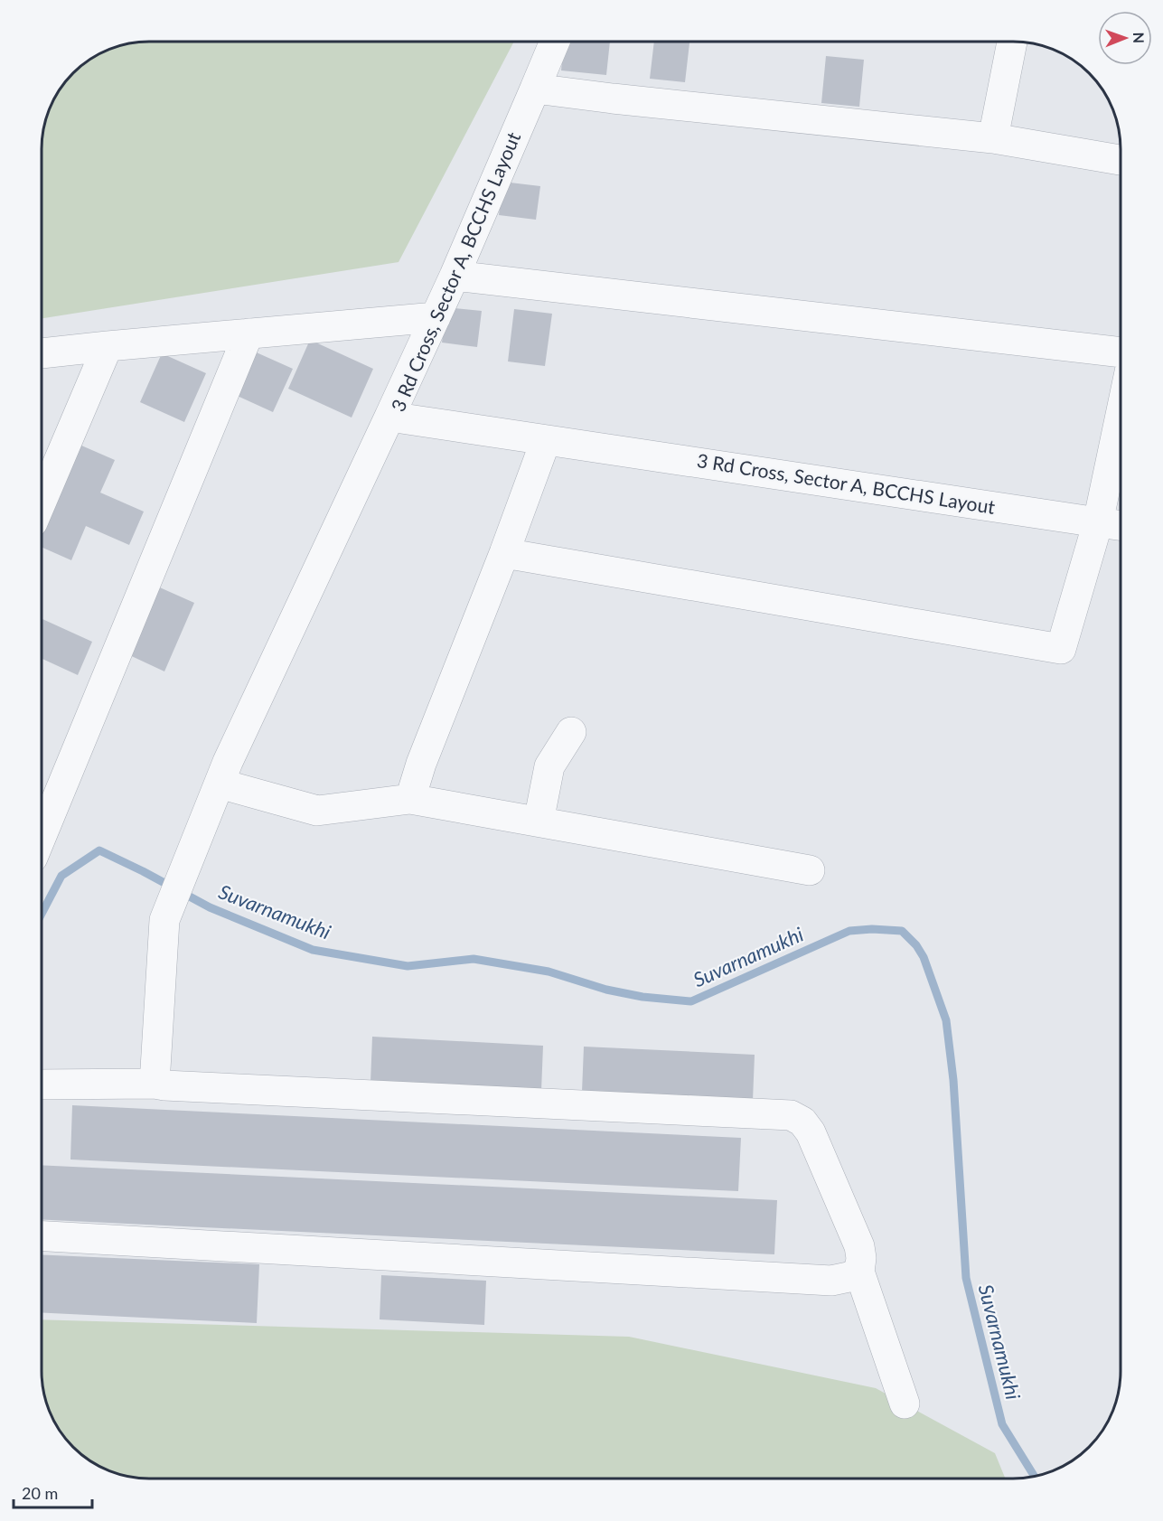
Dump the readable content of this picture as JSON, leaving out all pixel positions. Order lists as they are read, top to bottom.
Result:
{
  "streets": {
    "street": ["3 Rd Cross, Sector A, BCCHS Layout"]
  },
  "water": ["Suvarnamukhi"],
  "scale_bar": "20 m",
  "north": "right"
}
